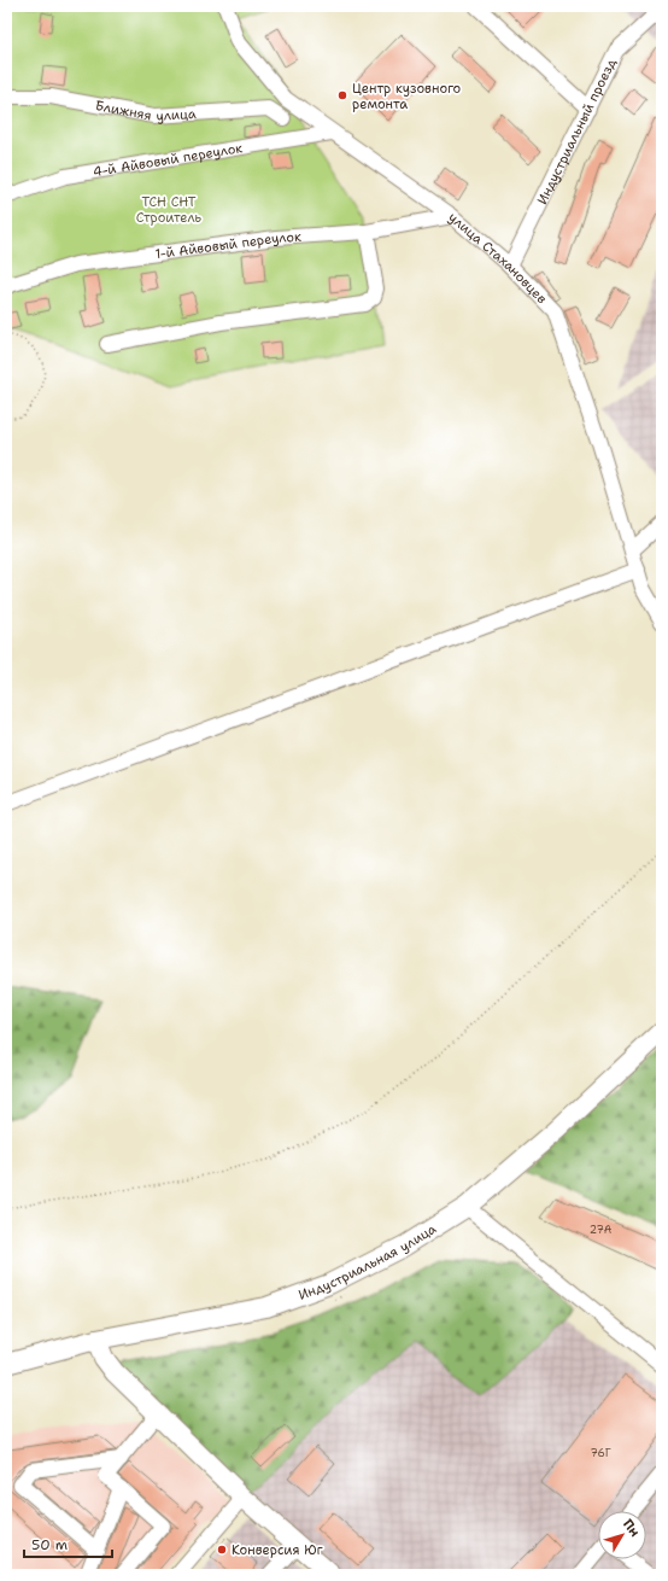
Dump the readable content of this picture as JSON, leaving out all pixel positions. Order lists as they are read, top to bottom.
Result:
{
  "streets": {
    "main road": ["Индустриальная улица"],
    "street": [
      "Ближняя улица",
      "Индустриальный проезд",
      "4-й Айвовый переулок",
      "1-й Айвовый переулок",
      "улица Стахановцев"
    ]
  },
  "crossings": [
    ["Индустриальный проезд", "улица Стахановцев"],
    ["4-й Айвовый переулок", "улица Стахановцев"],
    ["1-й Айвовый переулок", "улица Стахановцев"]
  ],
  "parks": ["ТСН СНТ Строитель"],
  "places": ["Центр кузовного ремонта", "Конверсия Юг"],
  "house_numbers": ["27А", "76Г"],
  "scale_bar": "50 m",
  "north": "top right"
}
